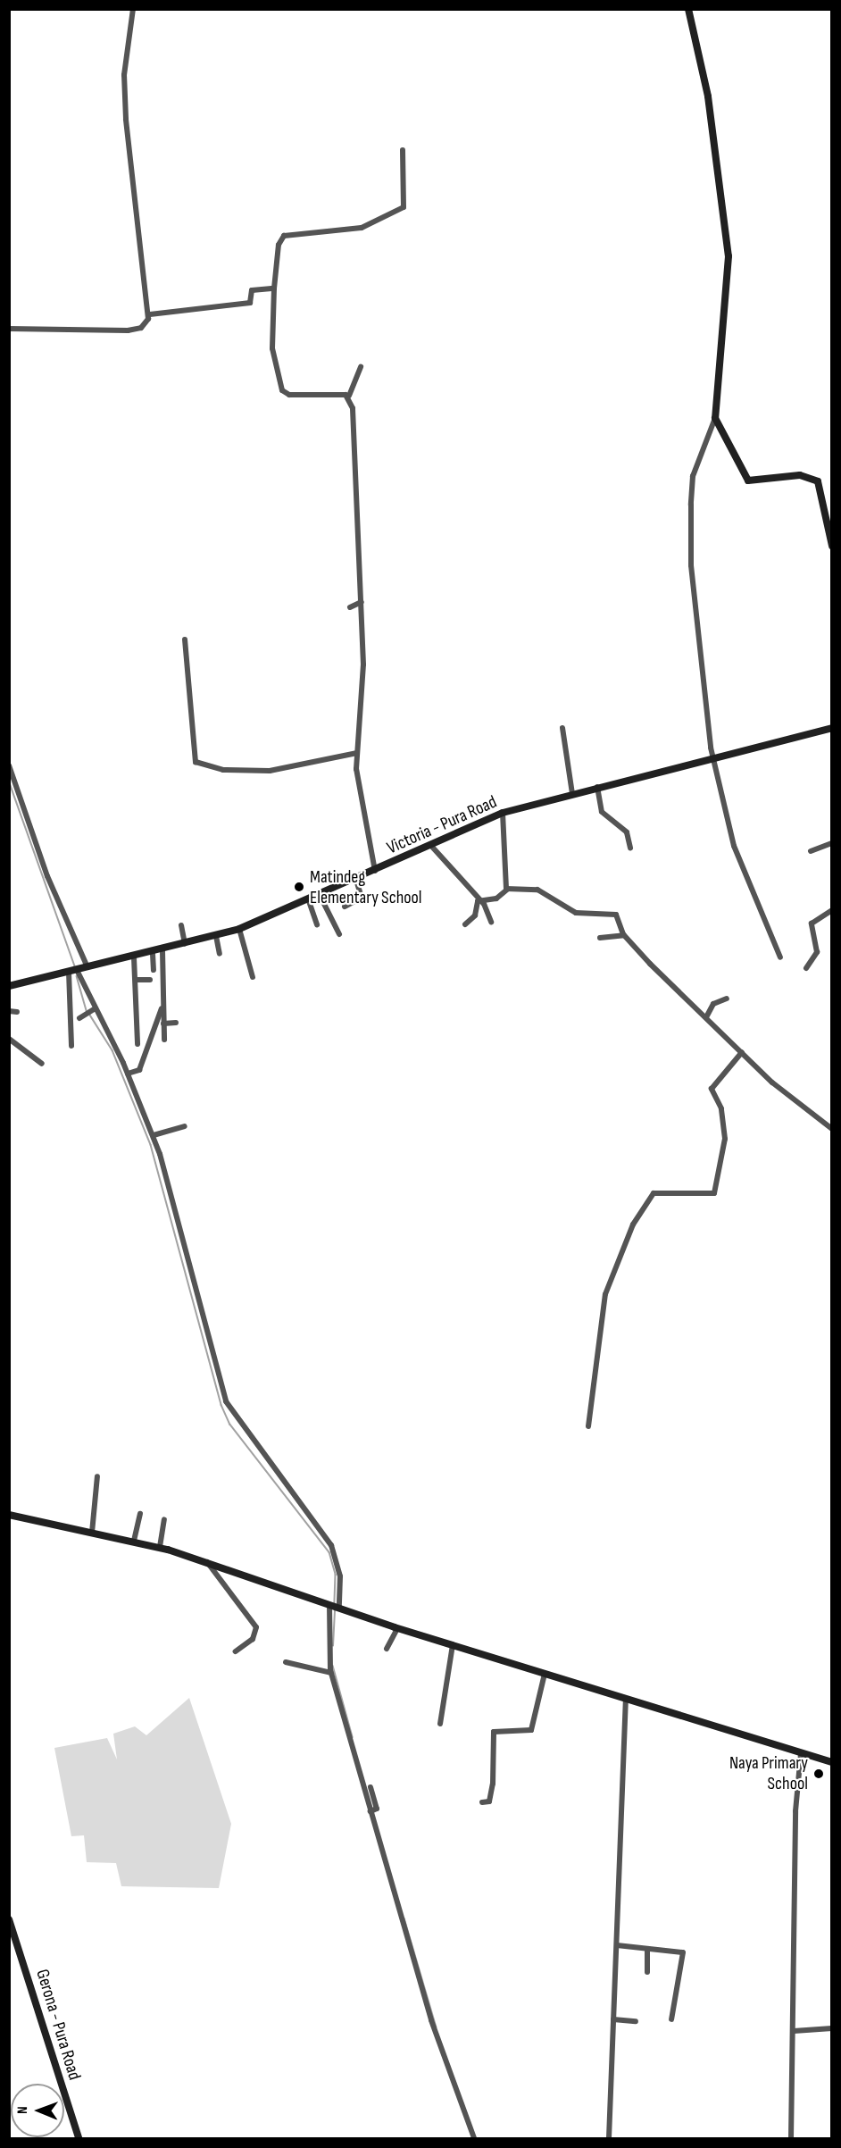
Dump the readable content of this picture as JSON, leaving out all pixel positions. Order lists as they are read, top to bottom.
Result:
{
  "streets": {
    "street": ["Victoria - Pura Road", "Gerona - Pura Road"]
  },
  "places": ["Matindeg Elementary School", "Naya Primary School"],
  "north": "left"
}
